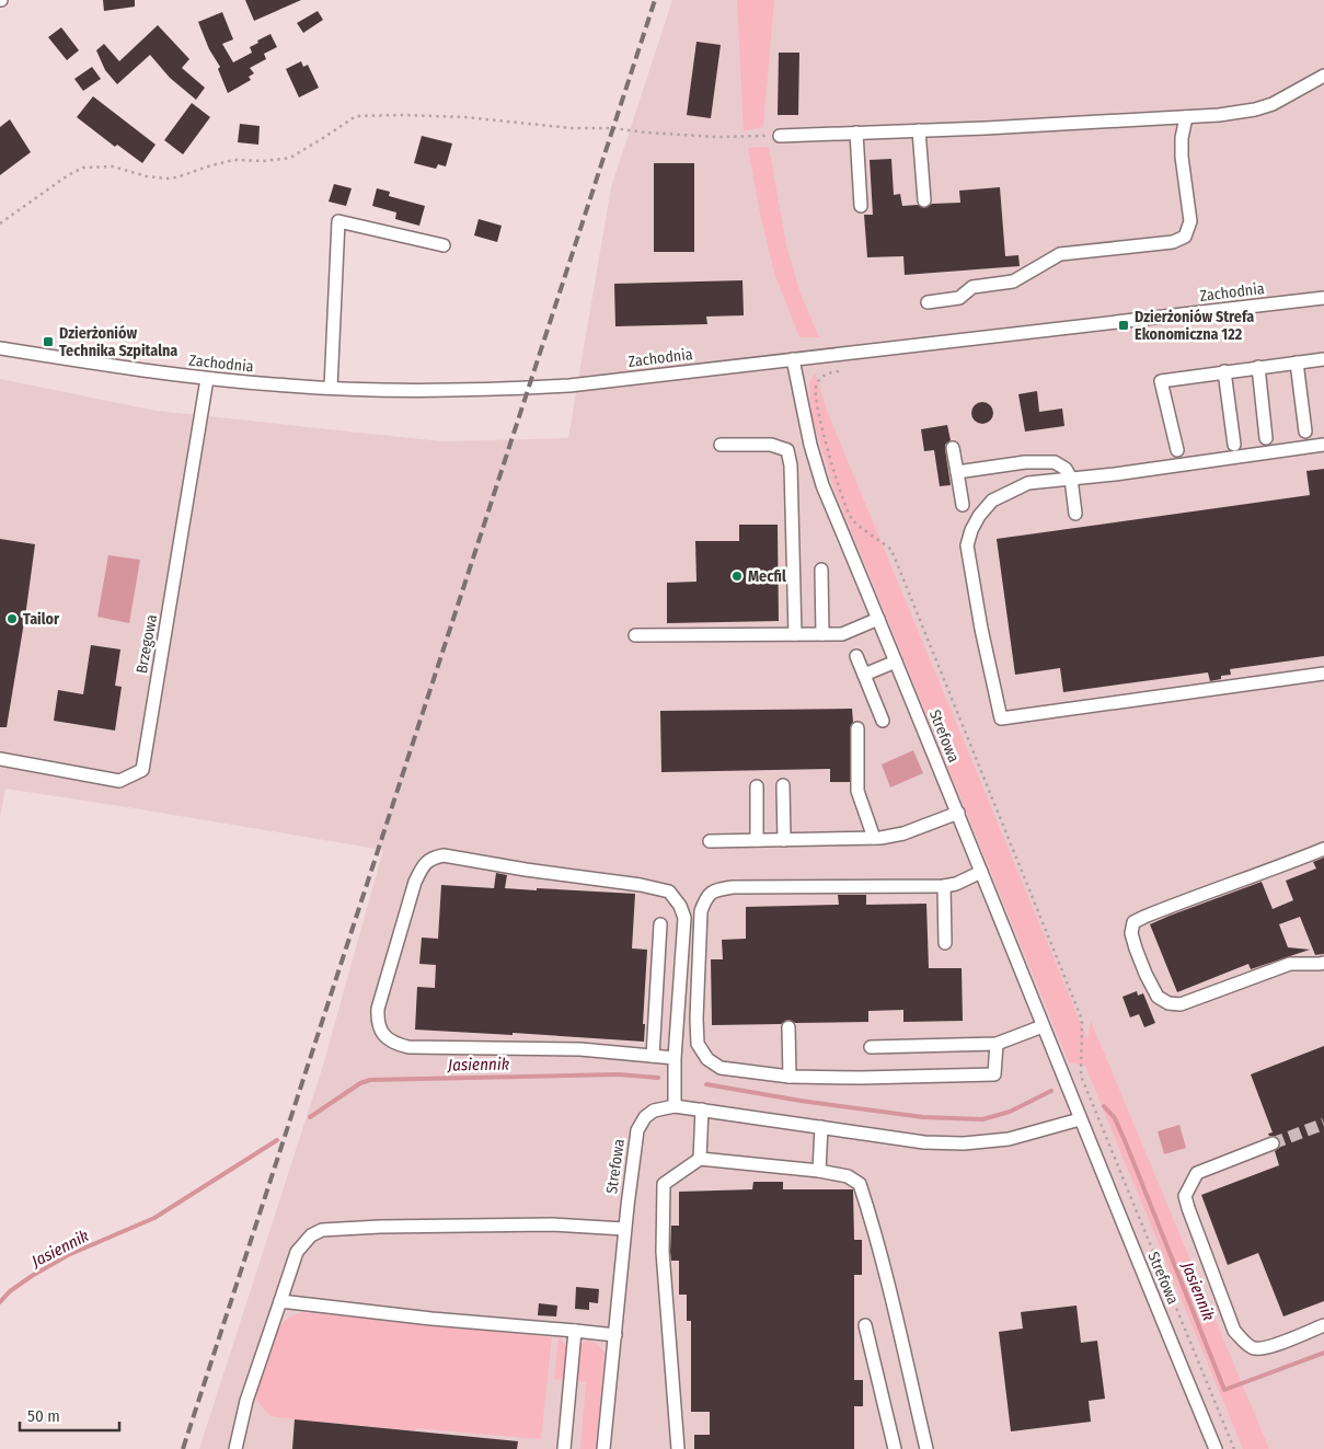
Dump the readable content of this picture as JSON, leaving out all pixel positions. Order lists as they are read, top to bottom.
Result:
{
  "streets": {
    "street": ["Zachodnia", "Brzegowa", "Strefowa"]
  },
  "crossings": [
    ["Zachodnia", "Brzegowa"],
    ["Zachodnia", "Strefowa"]
  ],
  "water": ["Jasiennik"],
  "places": {
    "transit": ["Dzierżoniów Strefa Ekonomiczna 122", "Dzierżoniów Technika Szpitalna"],
    "other": ["Mecfil", "Tailor"]
  },
  "scale_bar": "50 m"
}
